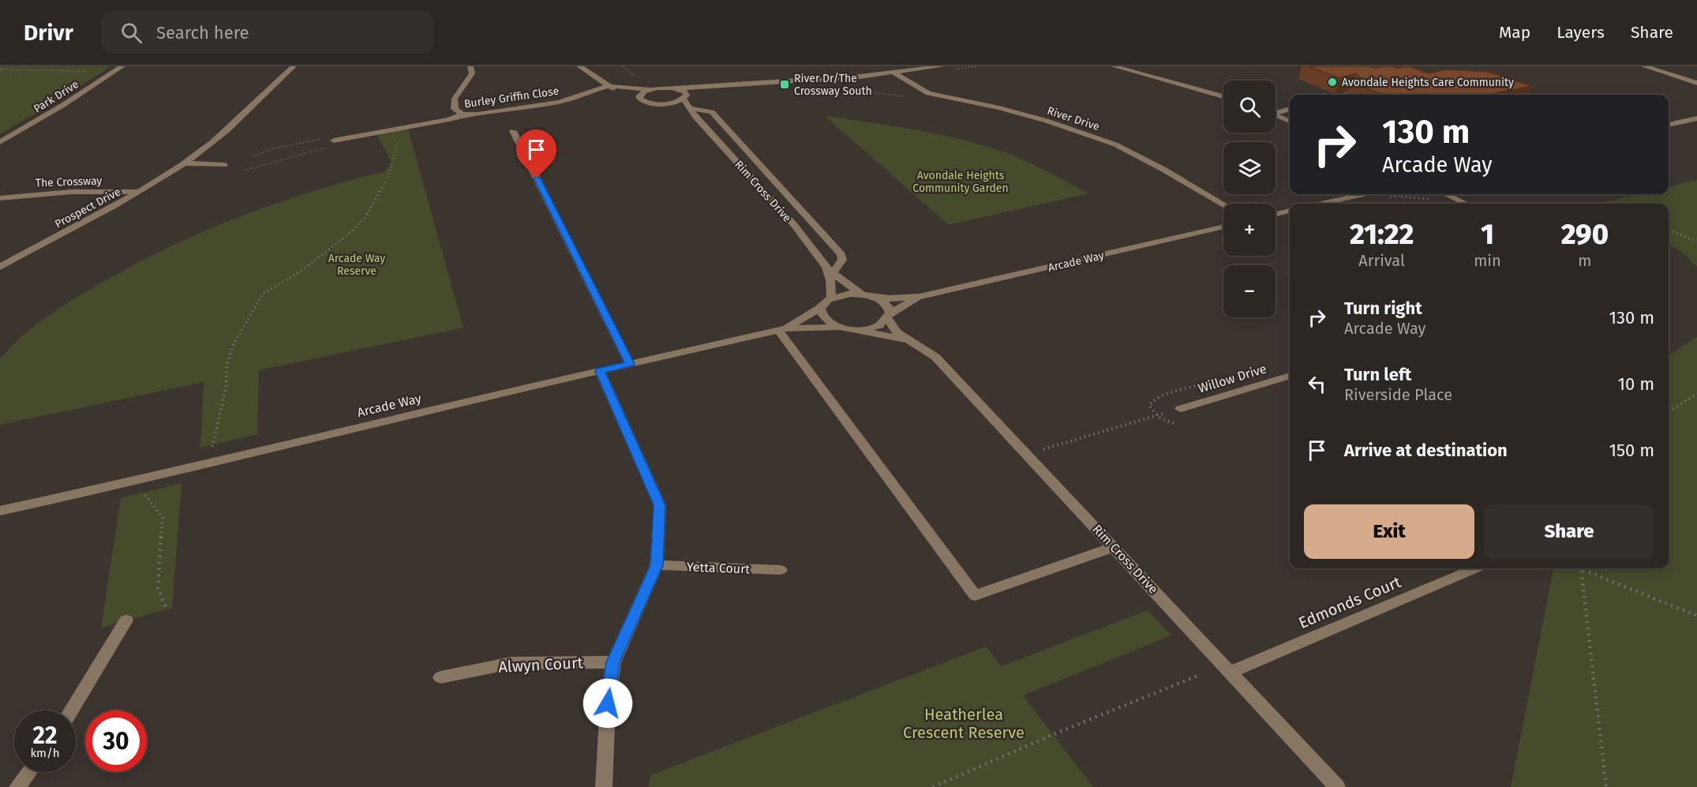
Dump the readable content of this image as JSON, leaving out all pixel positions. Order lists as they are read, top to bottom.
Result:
{
  "streets": {
    "street": [
      "Park Drive",
      "Burley Griffin Close",
      "River Drive",
      "The Crossway",
      "Rim Cross Drive",
      "Prospect Drive",
      "Arcade Way",
      "Willow Drive",
      "Yetta Court",
      "Edmonds Court",
      "Alwyn Court"
    ]
  },
  "crossings": [
    ["Burley Griffin Close", "Rim Cross Drive"],
    ["The Crossway", "Prospect Drive"],
    ["Rim Cross Drive", "Arcade Way"],
    ["Rim Cross Drive", "Edmonds Court"]
  ],
  "parks": ["Avondale Heights Community Garden", "Arcade Way Reserve", "Heatherlea Crescent Reserve"],
  "places": {
    "other": ["Avondale Heights Care Community"],
    "transit": ["River Dr/The Crossway South"]
  },
  "page": {
    "header": "Drivr",
    "search": "Search here",
    "nav": ["Map", "Layers", "Share"],
    "map_buttons": ["+", "−"],
    "turn": ["130 m", "Arcade Way"],
    "eta": [
      "21:22",
      "Arrival",
      "1",
      "min",
      "290",
      "m"
    ],
    "list": [
      {
        "name": "Turn right",
        "note": "Arcade Way",
        "value": "130 m"
      },
      {
        "name": "Turn left",
        "note": "Riverside Place",
        "value": "10 m"
      },
      {
        "name": "Arrive at destination",
        "value": "150 m"
      }
    ],
    "buttons": ["Exit", "Share"],
    "speed": "22 km/h",
    "limit": "30"
  }
}
